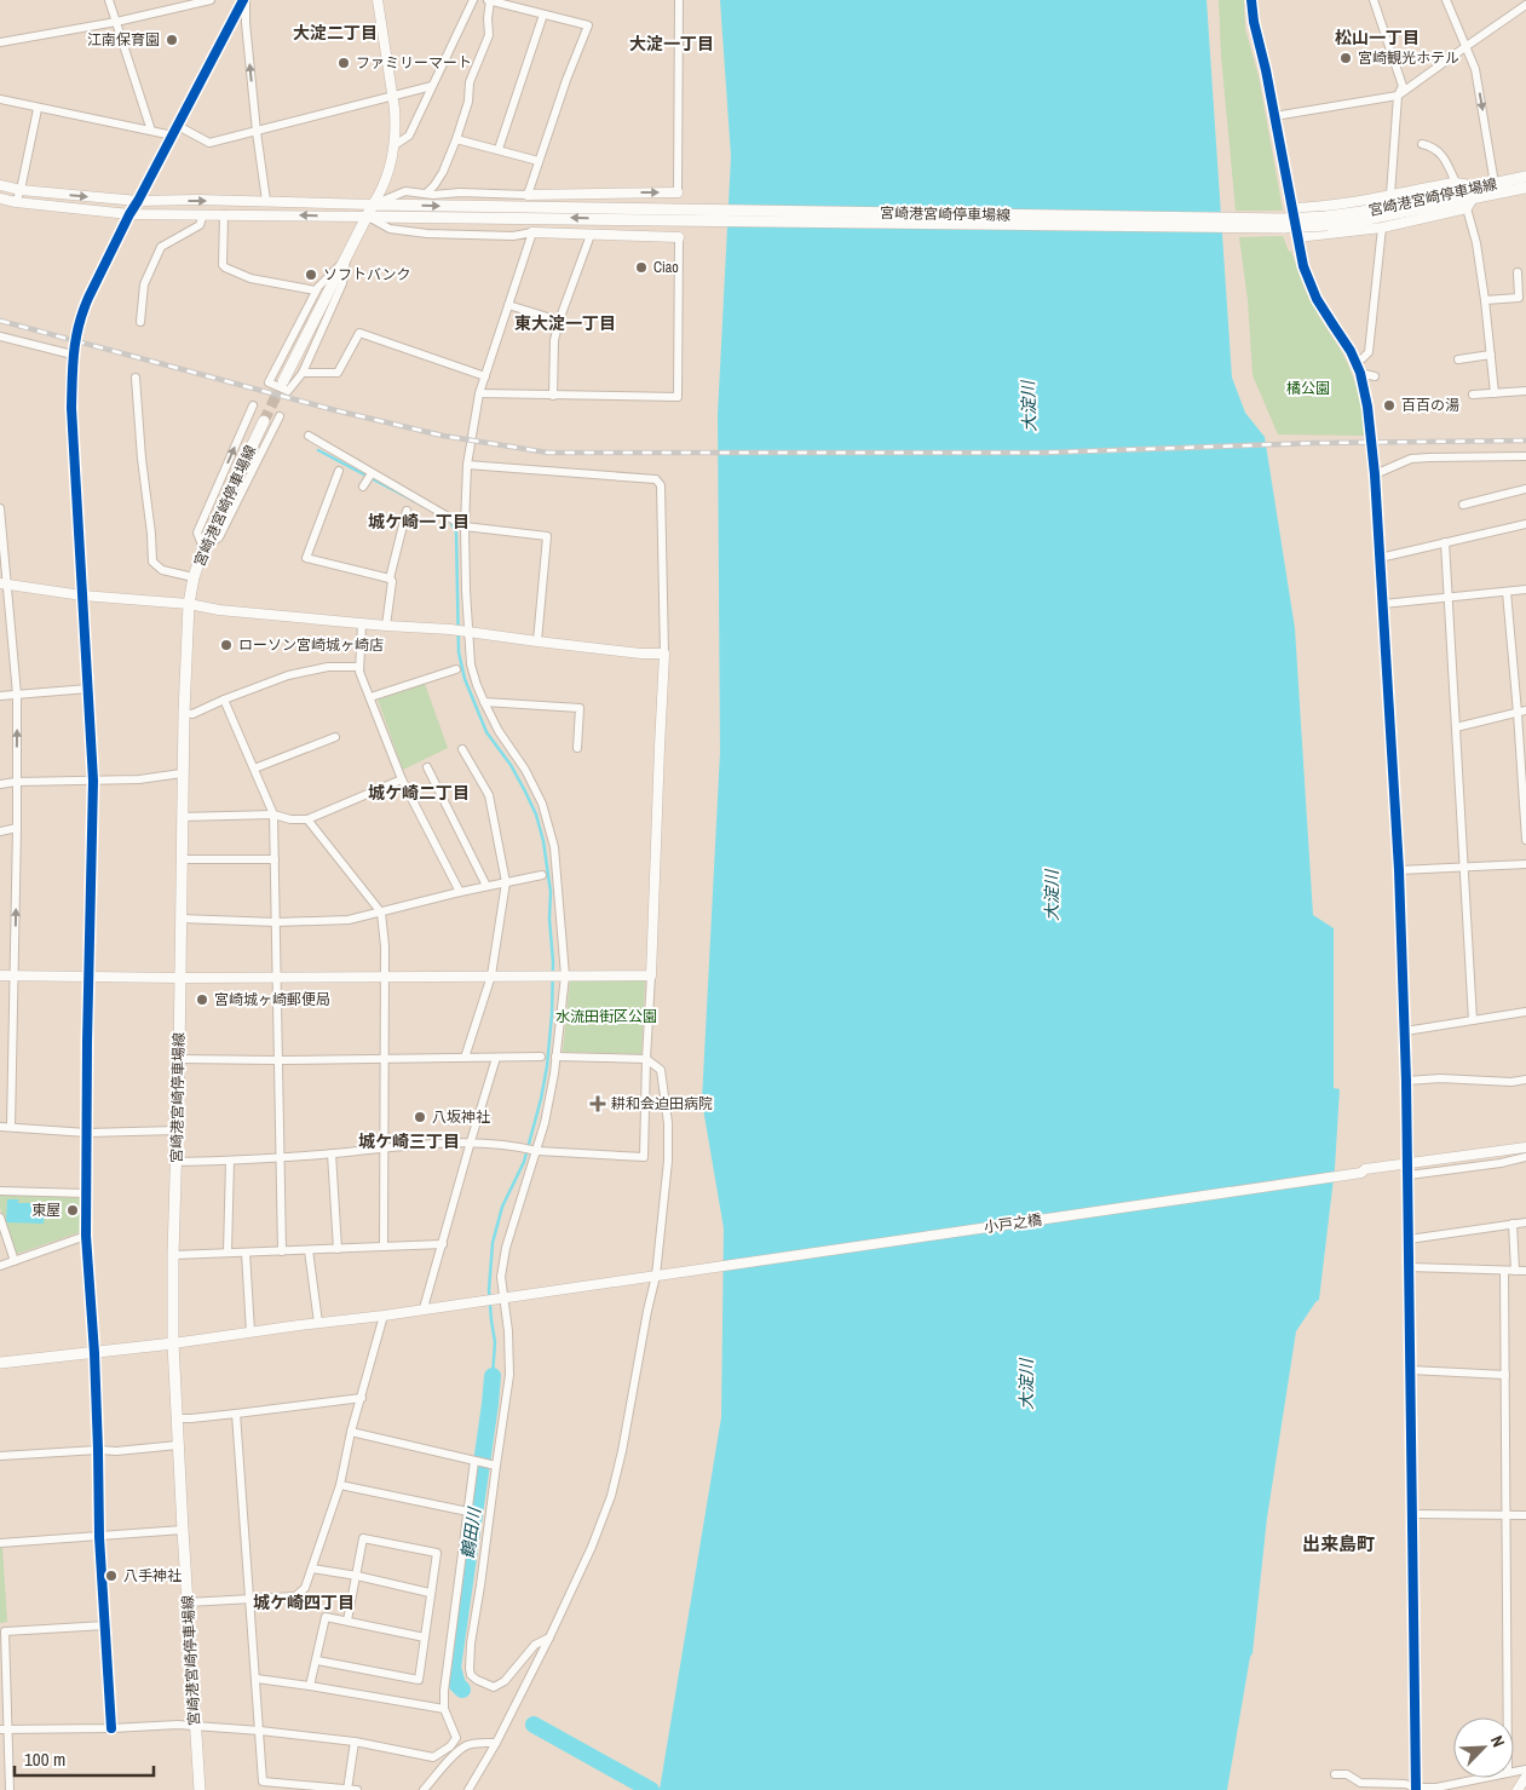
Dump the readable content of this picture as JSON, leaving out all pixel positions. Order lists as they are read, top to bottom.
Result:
{
  "streets": {
    "main road": ["宮崎港宮崎停車場線"],
    "street": ["小戸之橋"]
  },
  "crossings": [
    ["宮崎港宮崎停車場線", "小戸之橋"]
  ],
  "districts": [
    "大淀二丁目",
    "松山一丁目",
    "大淀一丁目",
    "東大淀一丁目",
    "城ケ崎一丁目",
    "城ケ崎二丁目",
    "城ケ崎三丁目",
    "出来島町",
    "城ケ崎四丁目"
  ],
  "water": ["大淀川", "鶴田川"],
  "parks": ["橘公園", "水流田街区公園"],
  "places": {
    "other": [
      "江南保育園",
      "宮崎観光ホテル",
      "ファミリーマート",
      "Ciao",
      "ソフトバンク",
      "百百の湯",
      "ローソン宮崎城ヶ崎店",
      "宮崎城ヶ崎郵便局",
      "八坂神社",
      "東屋",
      "八手神社"
    ],
    "health": ["耕和会迫田病院"]
  },
  "scale_bar": "100 m",
  "north": "top right"
}
